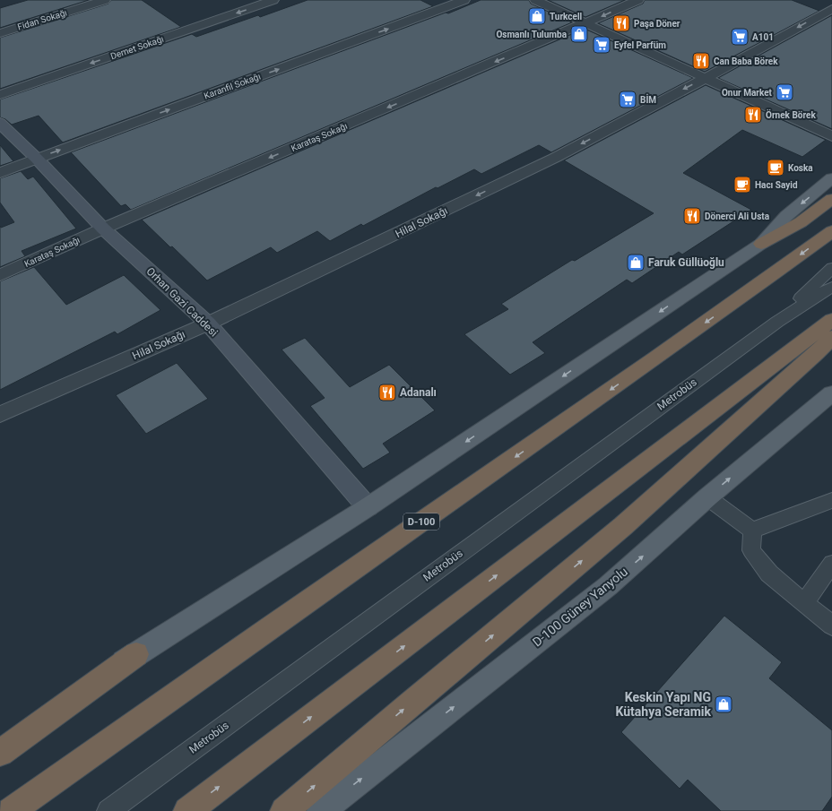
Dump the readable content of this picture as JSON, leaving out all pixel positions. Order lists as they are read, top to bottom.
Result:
{
  "streets": {
    "highway": ["D-100"],
    "main road": ["Orhan Gazi Caddesi", "D-100 Güney Yanyolu"],
    "street": [
      "Fidan Sokağı",
      "Demet Sokağı",
      "Karanfil Sokağı",
      "Karataş Sokağı",
      "Hilal Sokağı"
    ],
    "lane": ["Metrobüs"]
  },
  "crossings": [
    ["Karanfil Sokağı", "Orhan Gazi Caddesi"],
    ["Karataş Sokağı", "Orhan Gazi Caddesi"],
    ["Hilal Sokağı", "Orhan Gazi Caddesi"]
  ],
  "one_way": [
    "Demet Sokağı",
    "Karanfil Sokağı",
    "Karataş Sokağı",
    "Hilal Sokağı",
    "D-100 Güney Yanyolu"
  ],
  "places": {
    "shop": [
      "Turkcell",
      "Osmanlı Tulumba",
      "Faruk Güllüoğlu",
      "Keskin Yapı NG Kütahya Seramik"
    ],
    "restaurant": [
      "Paşa Döner",
      "Can Baba Börek",
      "Örnek Börek",
      "Dönerci Ali Usta",
      "Adanalı"
    ],
    "supermarket": [
      "A101",
      "Eyfel Parfüm",
      "Onur Market",
      "BİM"
    ],
    "cafe": ["Koska", "Hacı Sayid"]
  }
}
